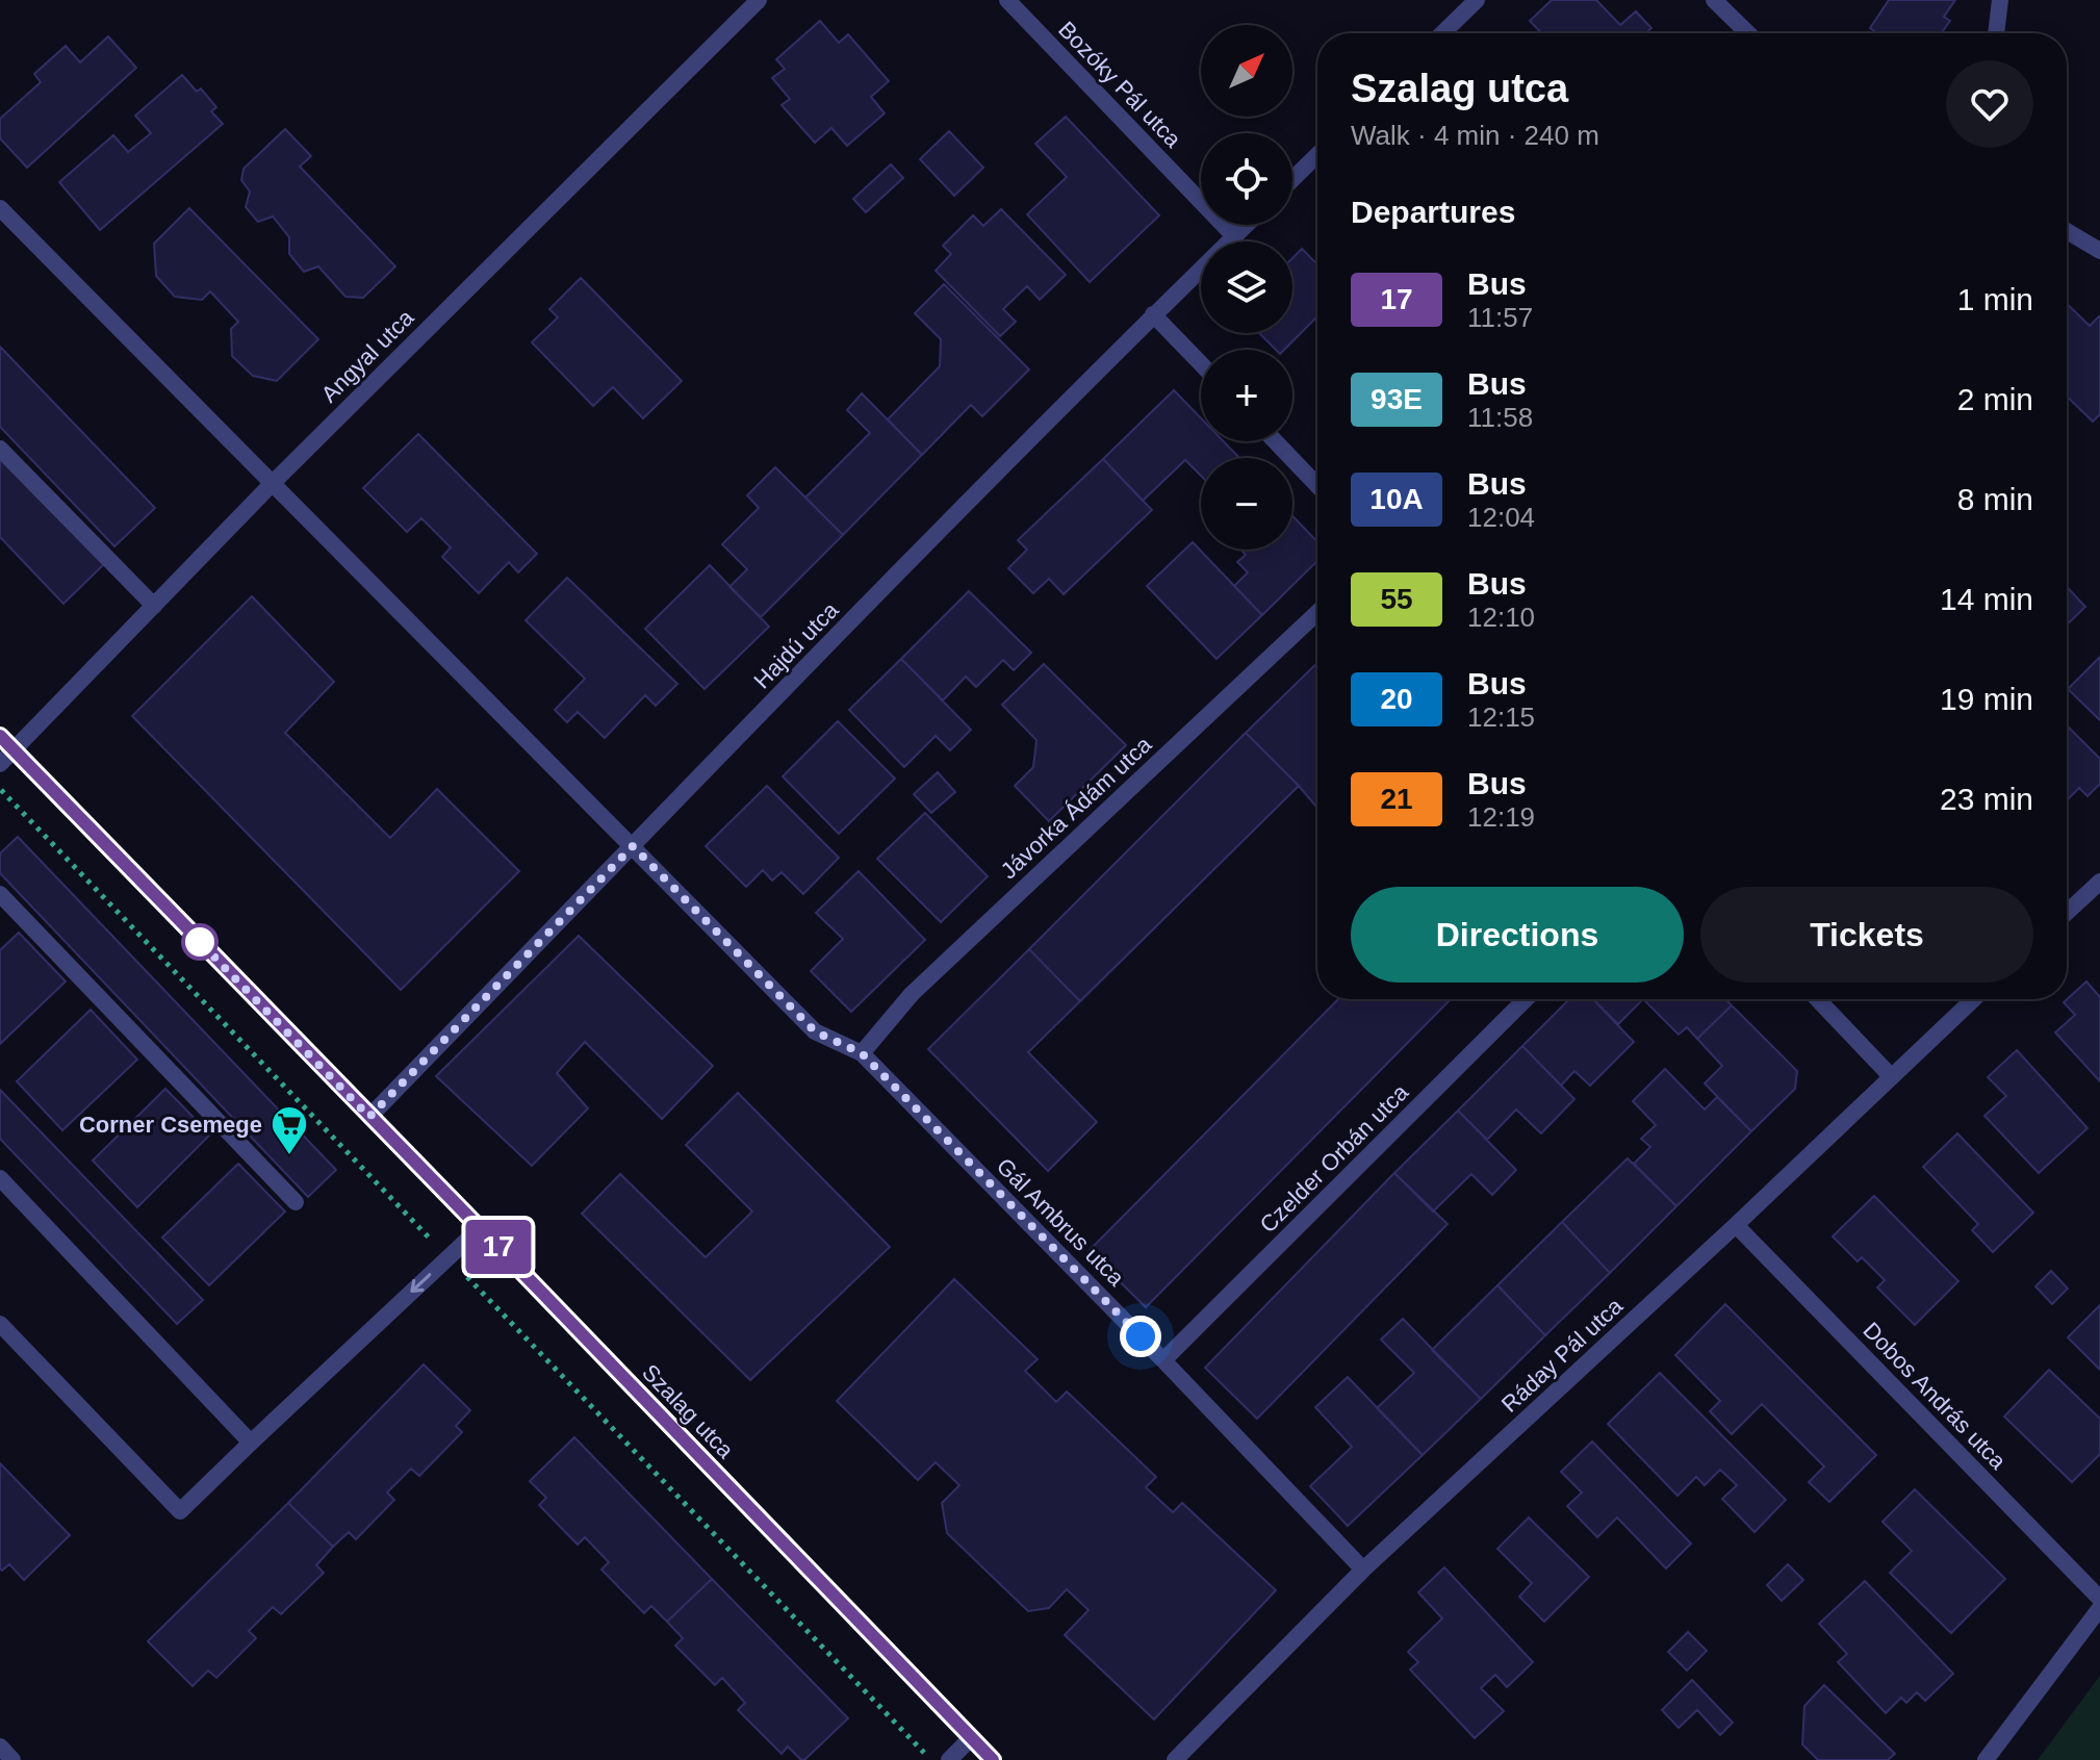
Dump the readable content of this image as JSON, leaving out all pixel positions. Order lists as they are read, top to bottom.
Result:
{
  "streets": {
    "street": [
      "Bozóky Pál utca",
      "Angyal utca",
      "Hajdú utca",
      "Jávorka Ádám utca",
      "Czelder Orbán utca",
      "Gál Ambrus utca",
      "Ráday Pál utca",
      "Dobos András utca",
      "Szalag utca"
    ]
  },
  "crossings": [
    ["Bozóky Pál utca", "Hajdú utca"],
    ["Angyal utca", "Szalag utca"],
    ["Hajdú utca", "Szalag utca"],
    ["Jávorka Ádám utca", "Gál Ambrus utca"],
    ["Czelder Orbán utca", "Gál Ambrus utca"],
    ["Gál Ambrus utca", "Ráday Pál utca"],
    ["Ráday Pál utca", "Dobos András utca"]
  ],
  "places": {
    "supermarket": ["Corner Csemege"]
  },
  "lines": ["bus line 17"],
  "north": "top right",
  "page": {
    "on_map": "17",
    "map_buttons": ["+", "−"],
    "heading": [
      ["Szalag utca", "Walk · 4 min · 240 m"],
      "Departures"
    ],
    "list": [
      {
        "mark": "17",
        "name": "Bus",
        "note": "11:57",
        "value": "1 min"
      },
      {
        "mark": "93E",
        "name": "Bus",
        "note": "11:58",
        "value": "2 min"
      },
      {
        "mark": "10A",
        "name": "Bus",
        "note": "12:04",
        "value": "8 min"
      },
      {
        "mark": "55",
        "name": "Bus",
        "note": "12:10",
        "value": "14 min"
      },
      {
        "mark": "20",
        "name": "Bus",
        "note": "12:15",
        "value": "19 min"
      },
      {
        "mark": "21",
        "name": "Bus",
        "note": "12:19",
        "value": "23 min"
      }
    ],
    "buttons": ["Directions", "Tickets"]
  }
}
